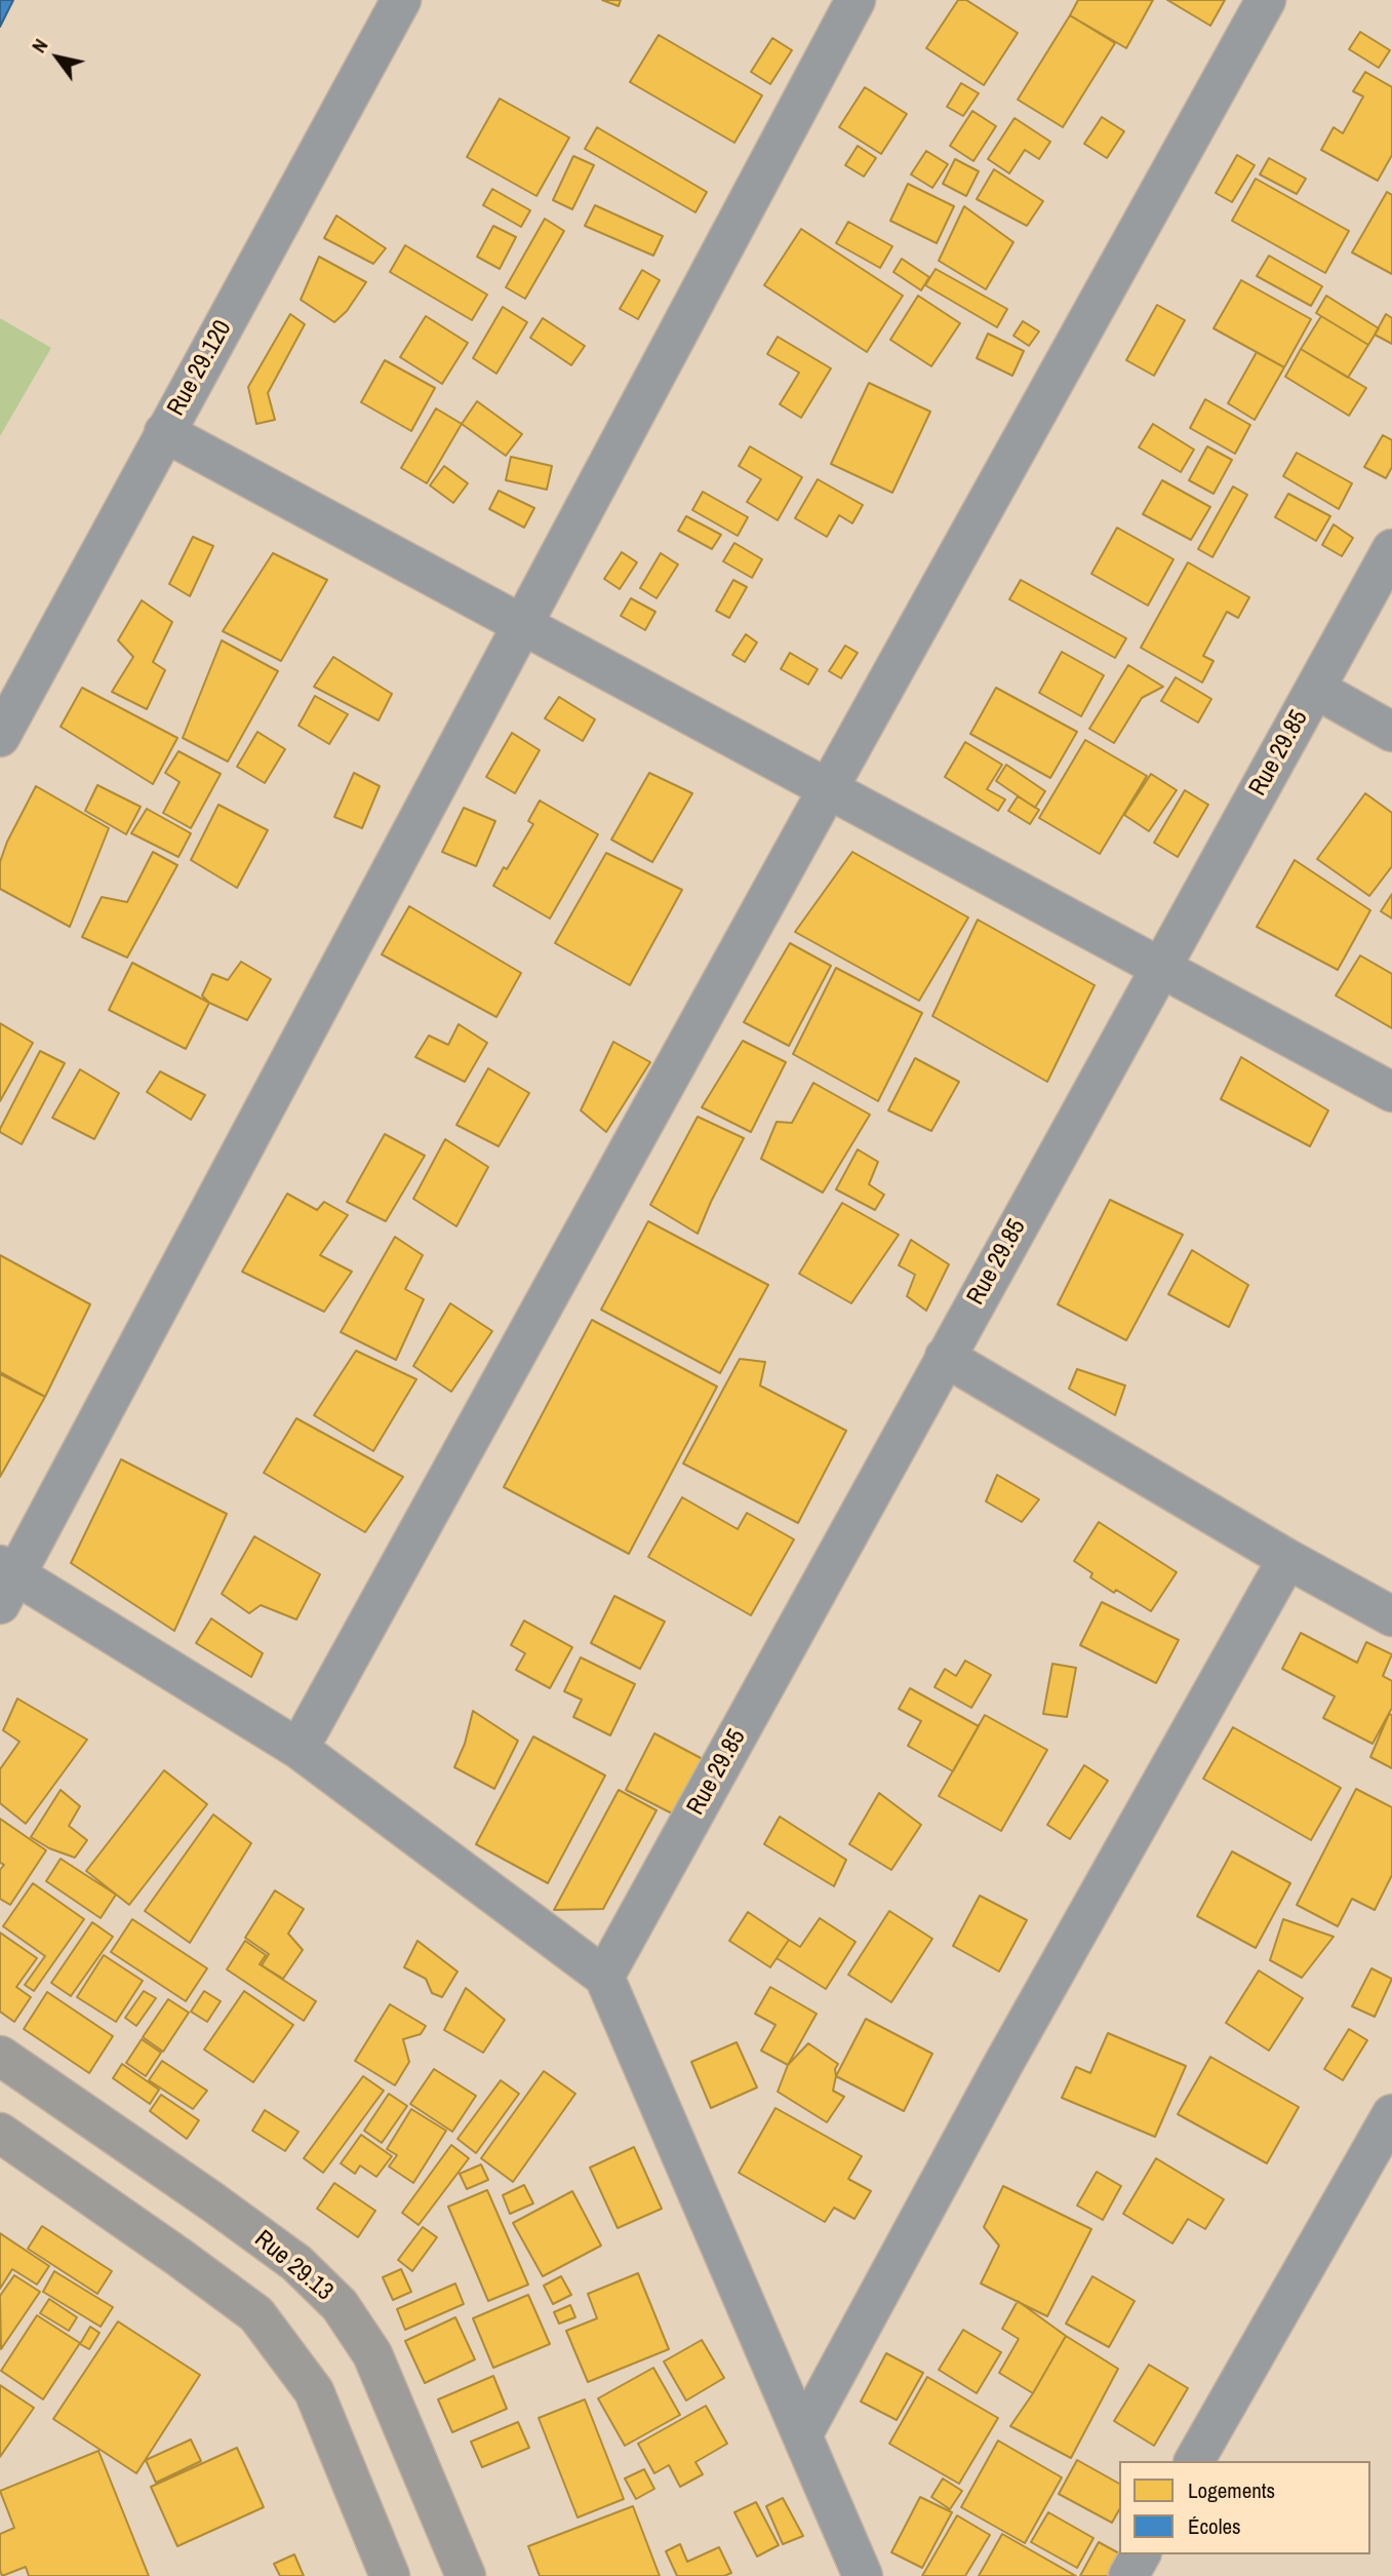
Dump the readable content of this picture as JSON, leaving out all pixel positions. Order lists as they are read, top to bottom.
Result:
{
  "streets": {
    "main road": ["Rue 29.13"],
    "street": ["Rue 29.120", "Rue 29.85"]
  },
  "legend": ["Logements", "Écoles"],
  "north": "top left"
}
